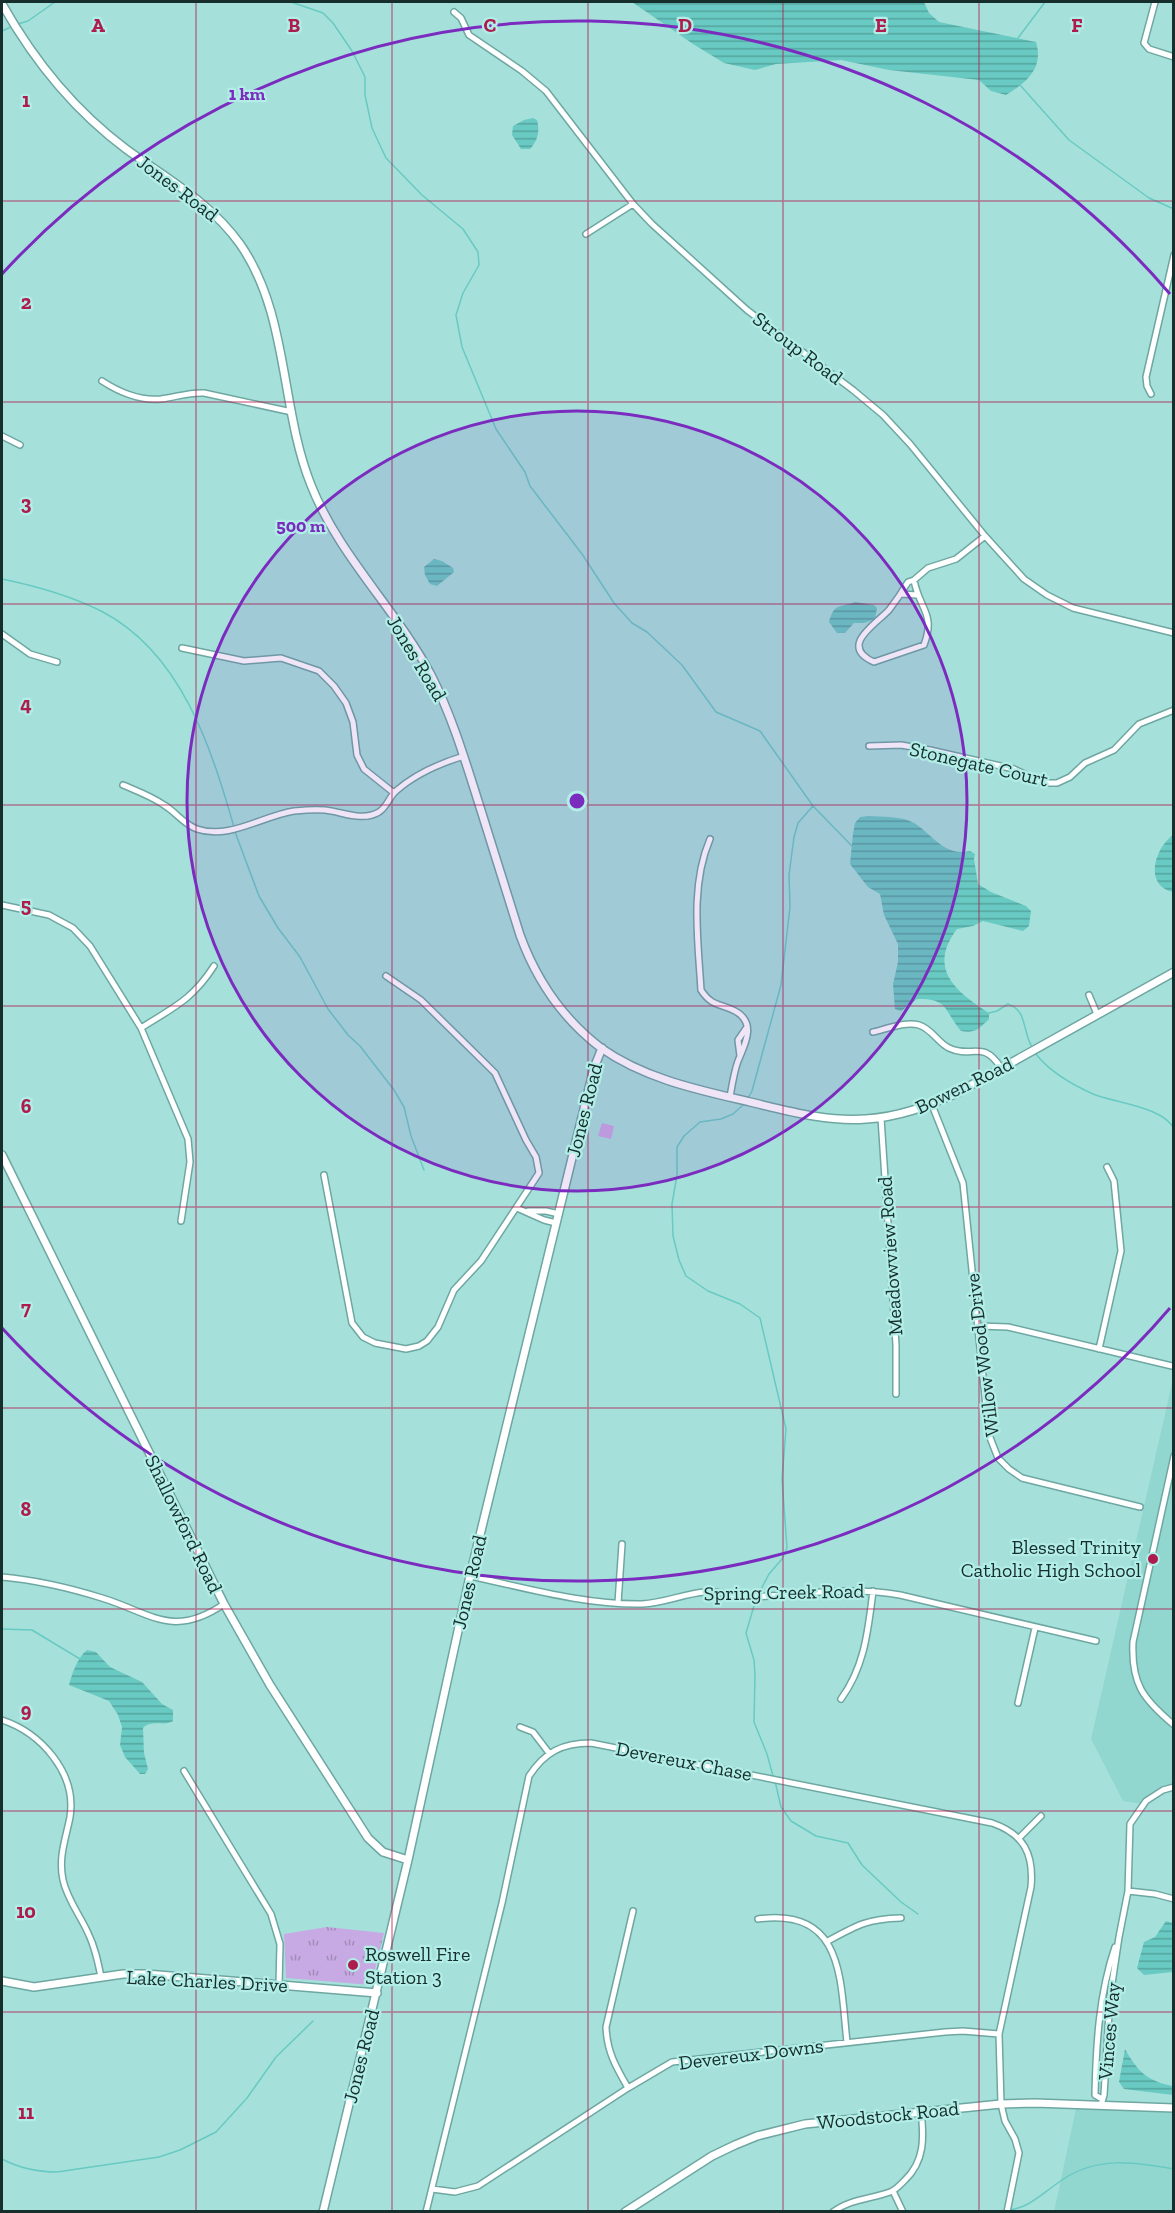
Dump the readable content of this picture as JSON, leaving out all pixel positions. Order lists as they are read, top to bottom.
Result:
{
  "streets": {
    "street": [
      "Jones Road",
      "Stroup Road",
      "Stonegate Court",
      "Bowen Road",
      "Meadowview Road",
      "Willow Wood Drive",
      "Shallowford Road",
      "Spring Creek Road",
      "Devereux Chase",
      "Lake Charles Drive",
      "Vinces Way",
      "Devereux Downs",
      "Woodstock Road"
    ]
  },
  "crossings": [
    ["Jones Road", "Bowen Road"],
    ["Jones Road", "Shallowford Road"],
    ["Jones Road", "Spring Creek Road"],
    ["Jones Road", "Lake Charles Drive"],
    ["Bowen Road", "Meadowview Road"],
    ["Bowen Road", "Willow Wood Drive"],
    ["Vinces Way", "Woodstock Road"]
  ],
  "places": ["Blessed Trinity Catholic High School", "Roswell Fire Station 3"],
  "grid": {
    "columns": [
      "A",
      "B",
      "C",
      "D",
      "E",
      "F"
    ],
    "rows": [
      "1",
      "2",
      "3",
      "4",
      "5",
      "6",
      "7",
      "8",
      "9",
      "10",
      "11"
    ]
  },
  "rings": ["1 km", "500 m"]
}
